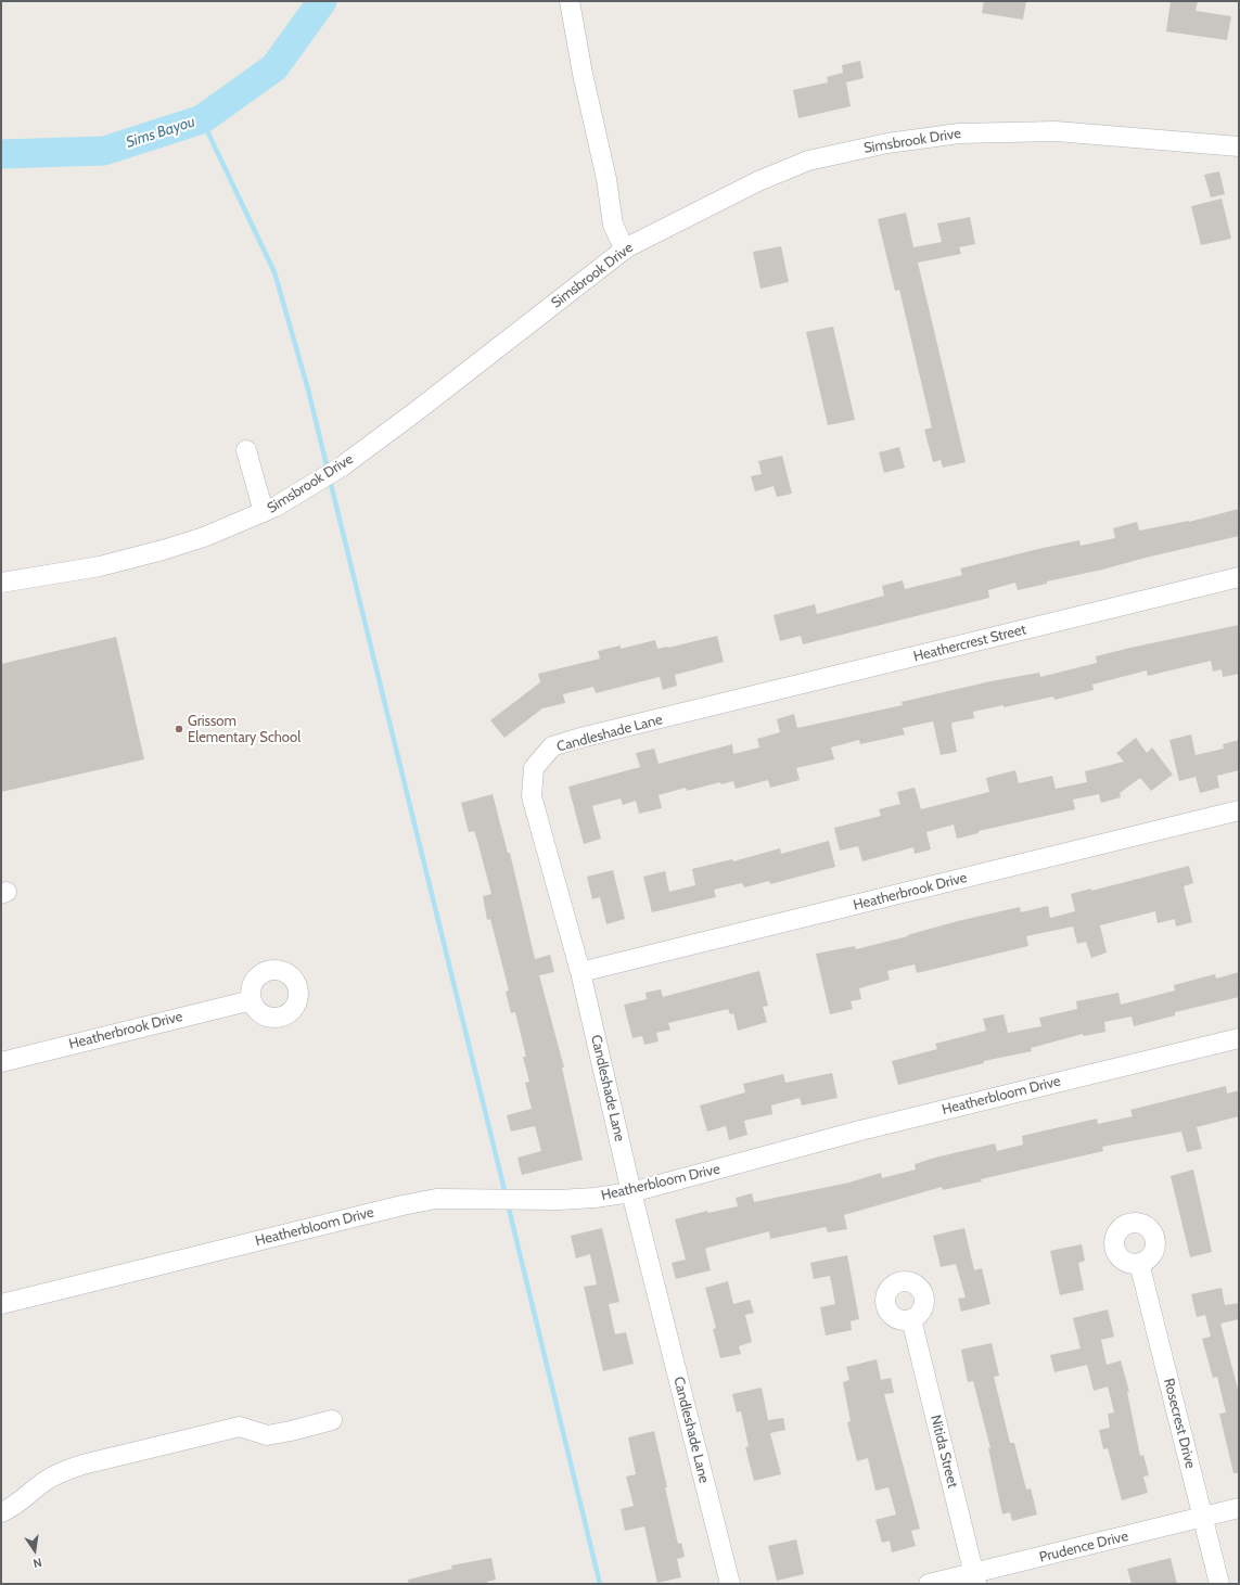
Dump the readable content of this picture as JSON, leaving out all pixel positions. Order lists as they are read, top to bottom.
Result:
{
  "streets": {
    "street": [
      "Simsbrook Drive",
      "Heathercrest Street",
      "Candleshade Lane",
      "Heatherbrook Drive",
      "Heatherbloom Drive",
      "Rosecrest Drive",
      "Nitida Street",
      "Prudence Drive"
    ]
  },
  "crossings": [
    ["Heathercrest Street", "Candleshade Lane"],
    ["Candleshade Lane", "Heatherbrook Drive"],
    ["Candleshade Lane", "Heatherbloom Drive"],
    ["Rosecrest Drive", "Prudence Drive"],
    ["Nitida Street", "Prudence Drive"]
  ],
  "water": ["Sims Bayou"],
  "places": ["Grissom Elementary School"],
  "north": "bottom"
}
